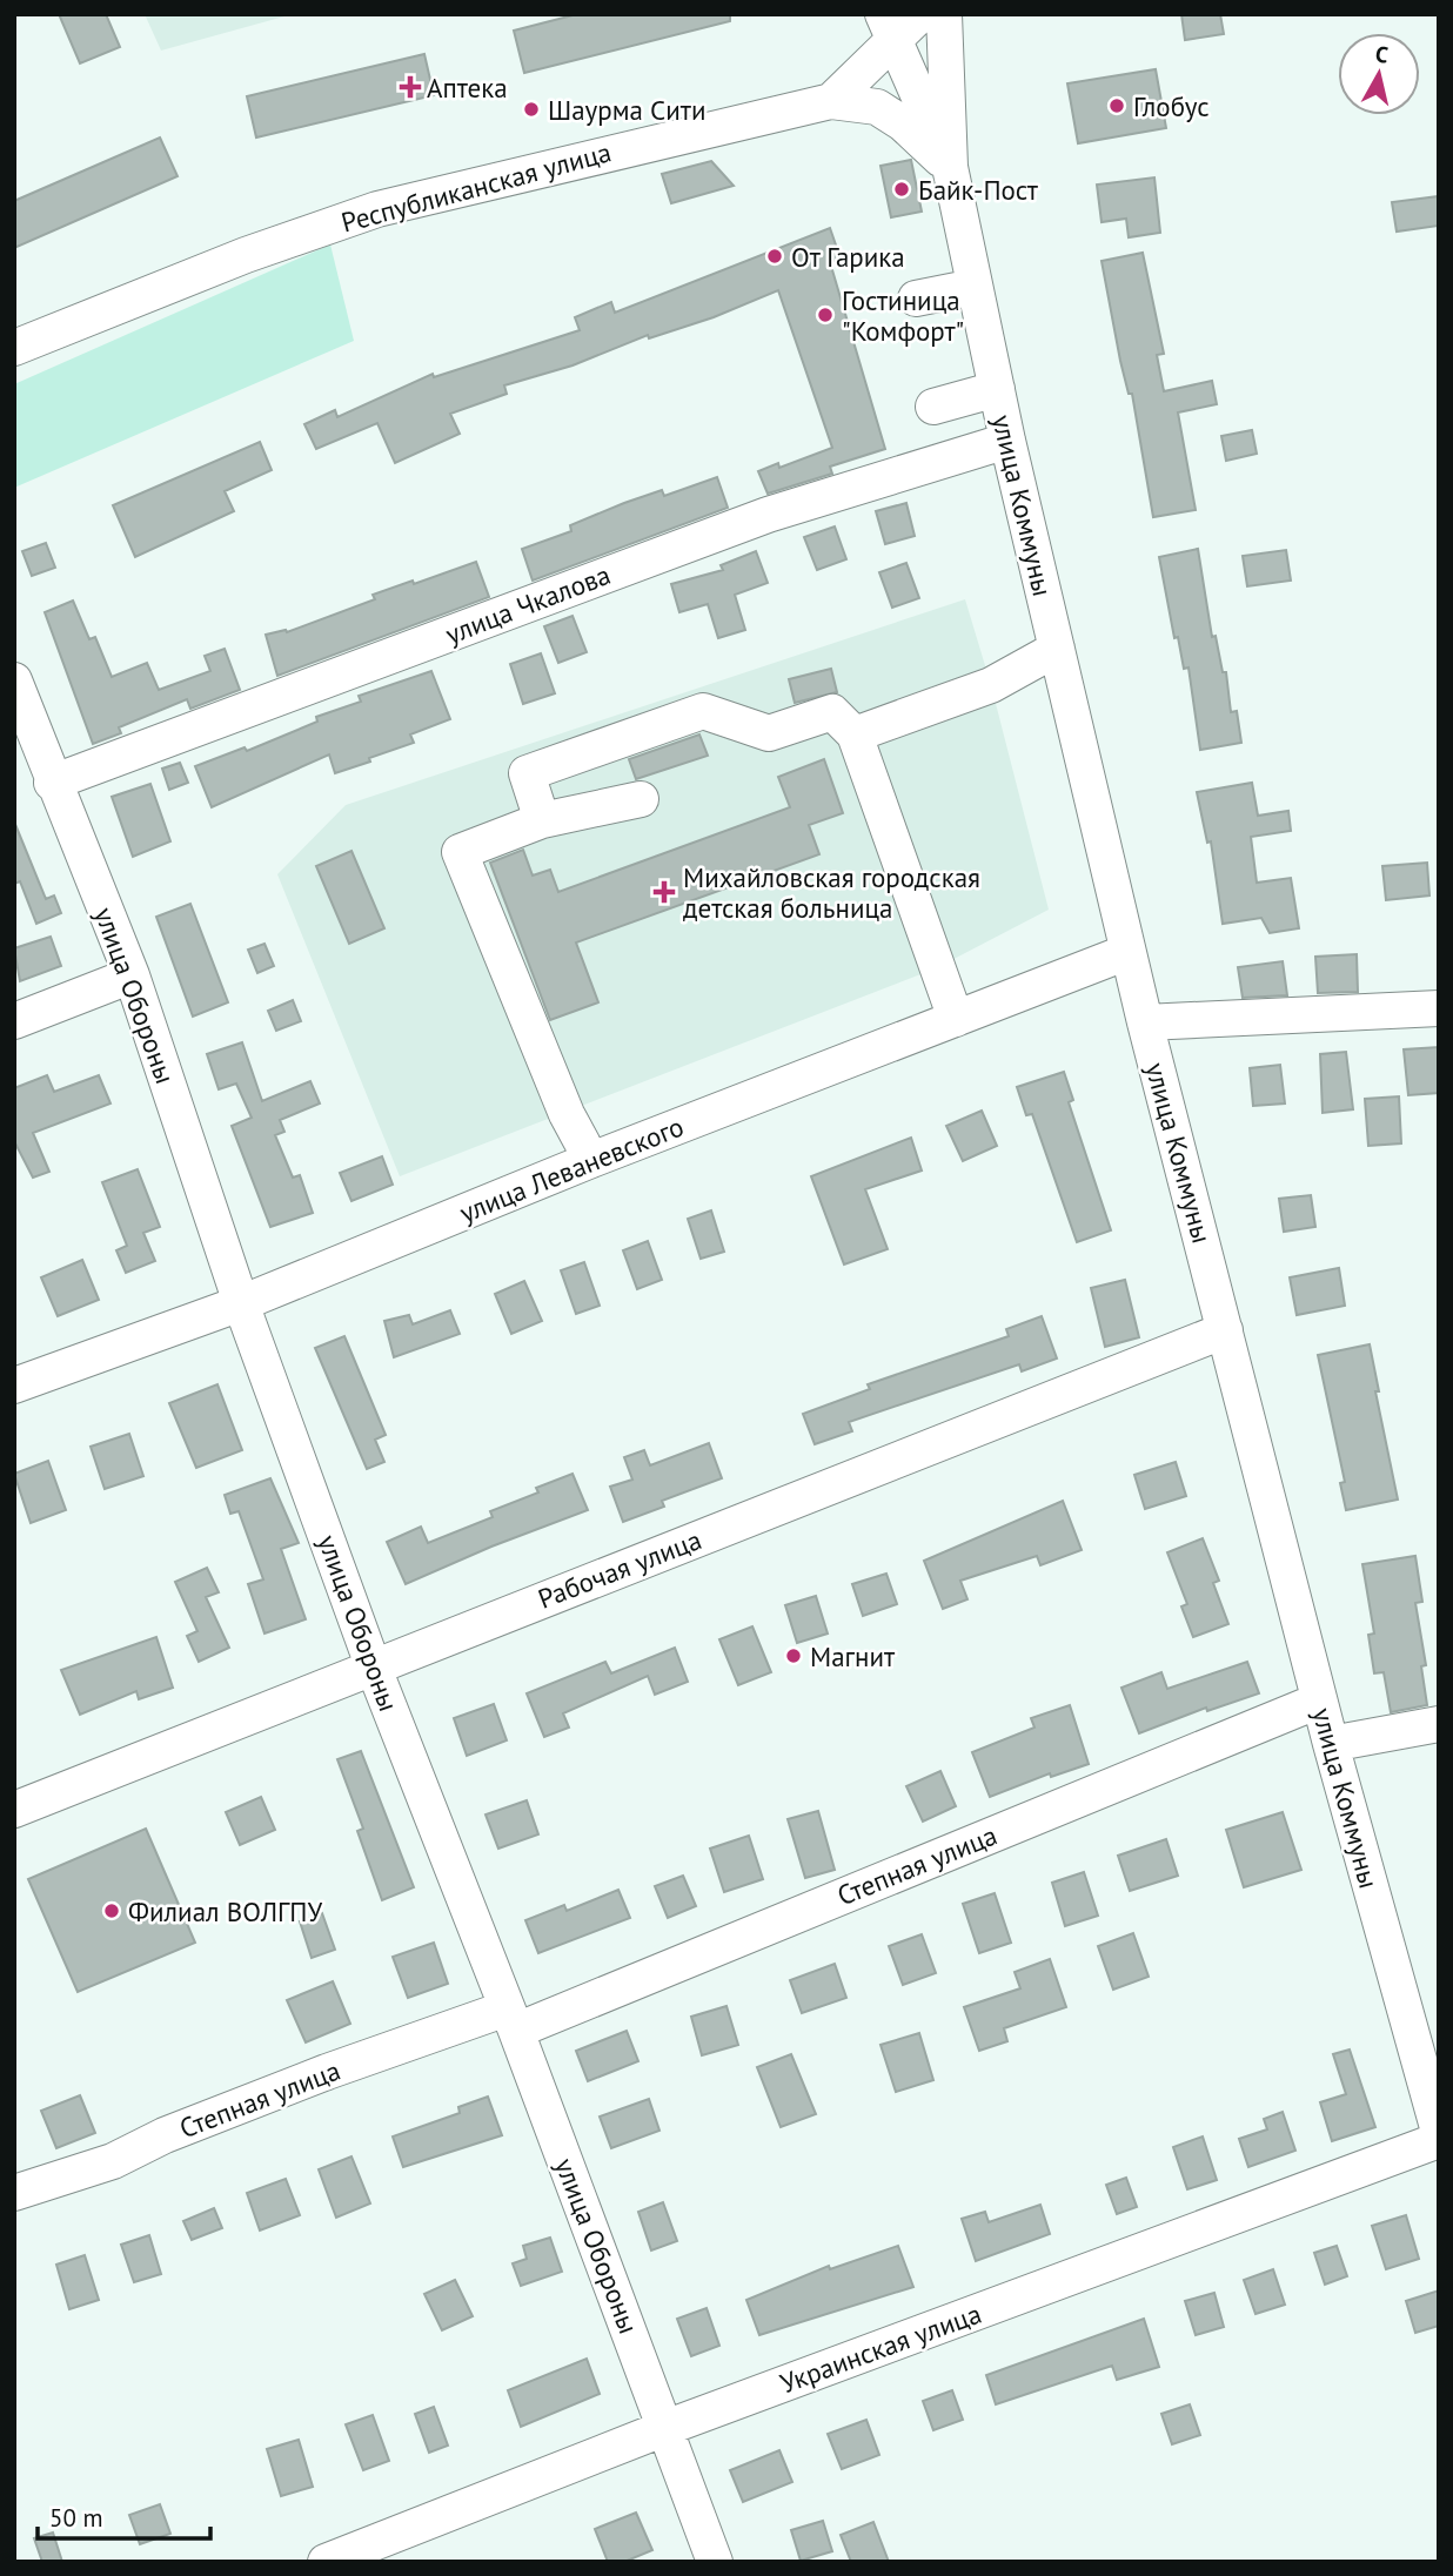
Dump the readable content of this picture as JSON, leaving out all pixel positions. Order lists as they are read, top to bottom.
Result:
{
  "streets": {
    "street": [
      "Республиканская улица",
      "улица Коммуны",
      "улица Чкалова",
      "улица Обороны",
      "улица Леваневского",
      "Рабочая улица",
      "Степная улица",
      "Украинская улица"
    ]
  },
  "crossings": [
    ["Республиканская улица", "улица Коммуны"],
    ["улица Коммуны", "улица Чкалова"],
    ["улица Коммуны", "улица Леваневского"],
    ["улица Коммуны", "Рабочая улица"],
    ["улица Коммуны", "Степная улица"],
    ["улица Чкалова", "улица Обороны"],
    ["улица Обороны", "улица Леваневского"],
    ["улица Обороны", "Рабочая улица"],
    ["улица Обороны", "Степная улица"],
    ["улица Обороны", "Украинская улица"]
  ],
  "places": {
    "health": ["Аптека", "Михайловская городская детская больница"],
    "other": [
      "Глобус",
      "Шаурма Сити",
      "Байк-Пост",
      "От Гарика",
      "Гостиница \"Комфорт\"",
      "Магнит",
      "Филиал ВОЛГПУ"
    ]
  },
  "scale_bar": "50 m",
  "north": "top"
}
